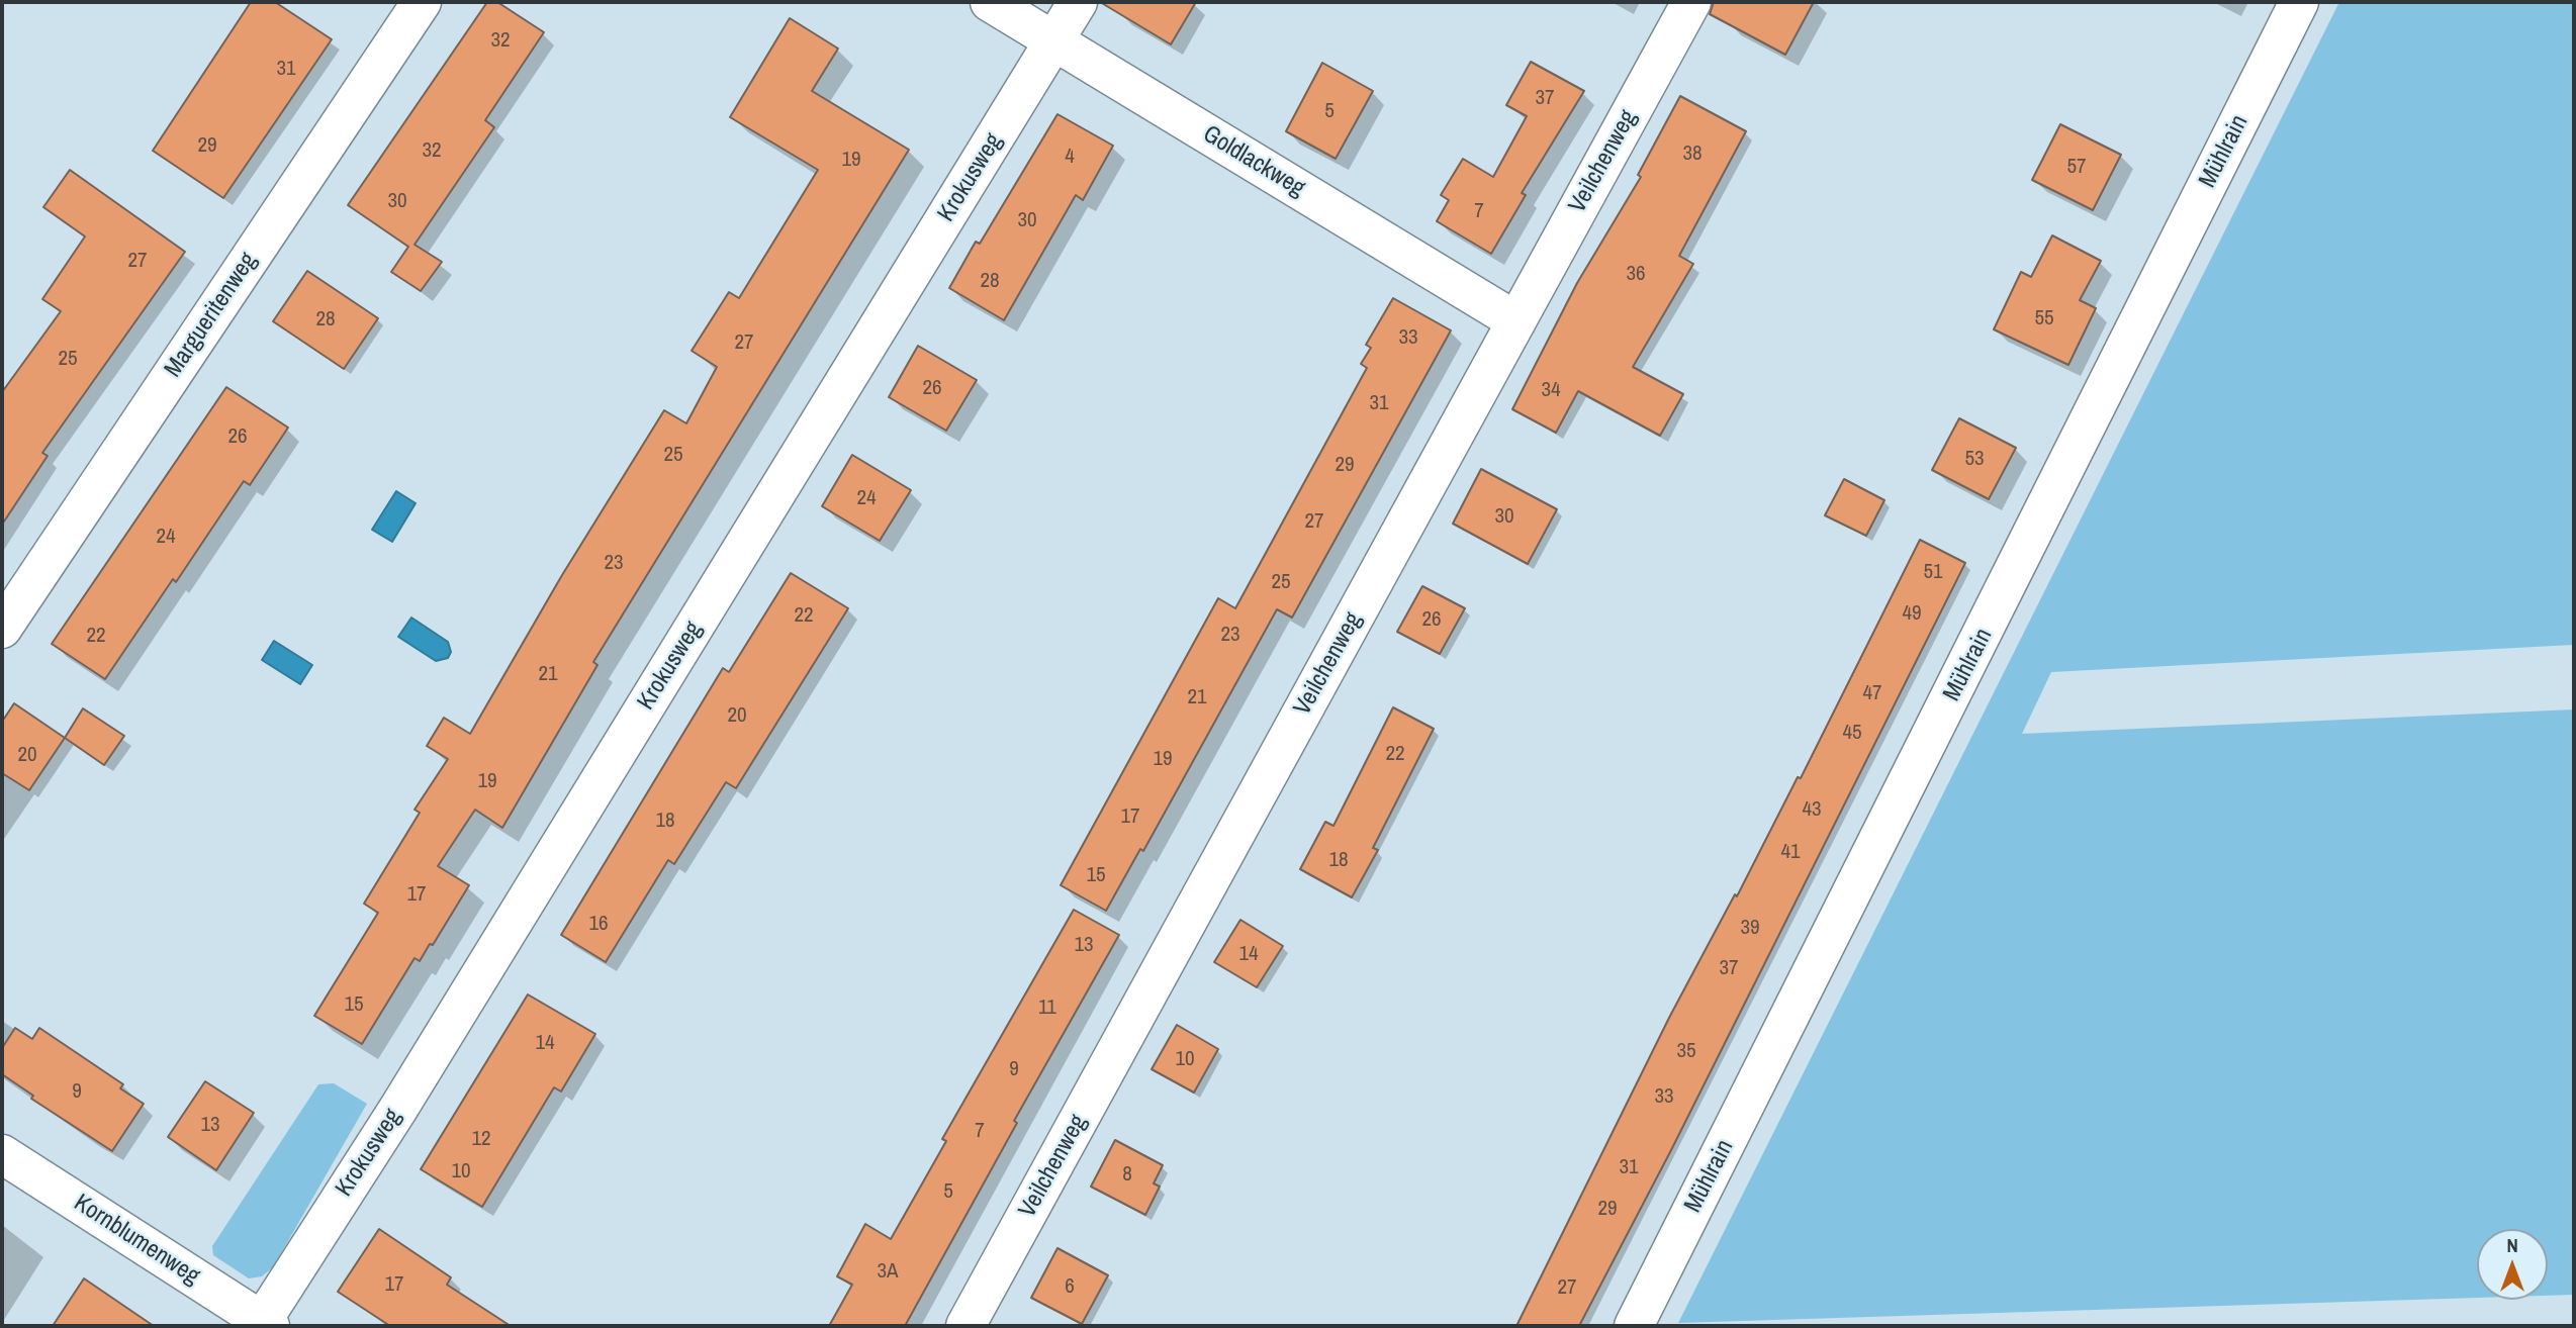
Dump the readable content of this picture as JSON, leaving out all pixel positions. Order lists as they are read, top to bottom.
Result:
{
  "streets": {
    "street": [
      "Mühlrain",
      "Goldlackweg",
      "Veilchenweg",
      "Krokusweg",
      "Margueritenweg",
      "Kornblumenweg"
    ]
  },
  "crossings": [
    ["Goldlackweg", "Veilchenweg"],
    ["Goldlackweg", "Krokusweg"],
    ["Krokusweg", "Kornblumenweg"]
  ],
  "house_numbers": [
    "32",
    "31",
    "37",
    "5",
    "29",
    "32",
    "38",
    "4",
    "19",
    "57",
    "30",
    "7",
    "30",
    "27",
    "36",
    "28",
    "55",
    "28",
    "33",
    "27",
    "25",
    "26",
    "34",
    "31",
    "26",
    "25",
    "53",
    "29",
    "24",
    "30",
    "27",
    "24",
    "23",
    "51",
    "25",
    "49",
    "22",
    "26",
    "23",
    "22",
    "21",
    "47",
    "21",
    "20",
    "45",
    "22",
    "20",
    "19",
    "19",
    "43",
    "17",
    "18",
    "41",
    "18",
    "15",
    "17",
    "16",
    "39",
    "13",
    "14",
    "37",
    "15",
    "11",
    "14",
    "35",
    "10",
    "9",
    "9",
    "33",
    "13",
    "7",
    "12",
    "31",
    "10",
    "8",
    "5",
    "29",
    "3A",
    "17",
    "6",
    "27"
  ],
  "north": "top"
}
